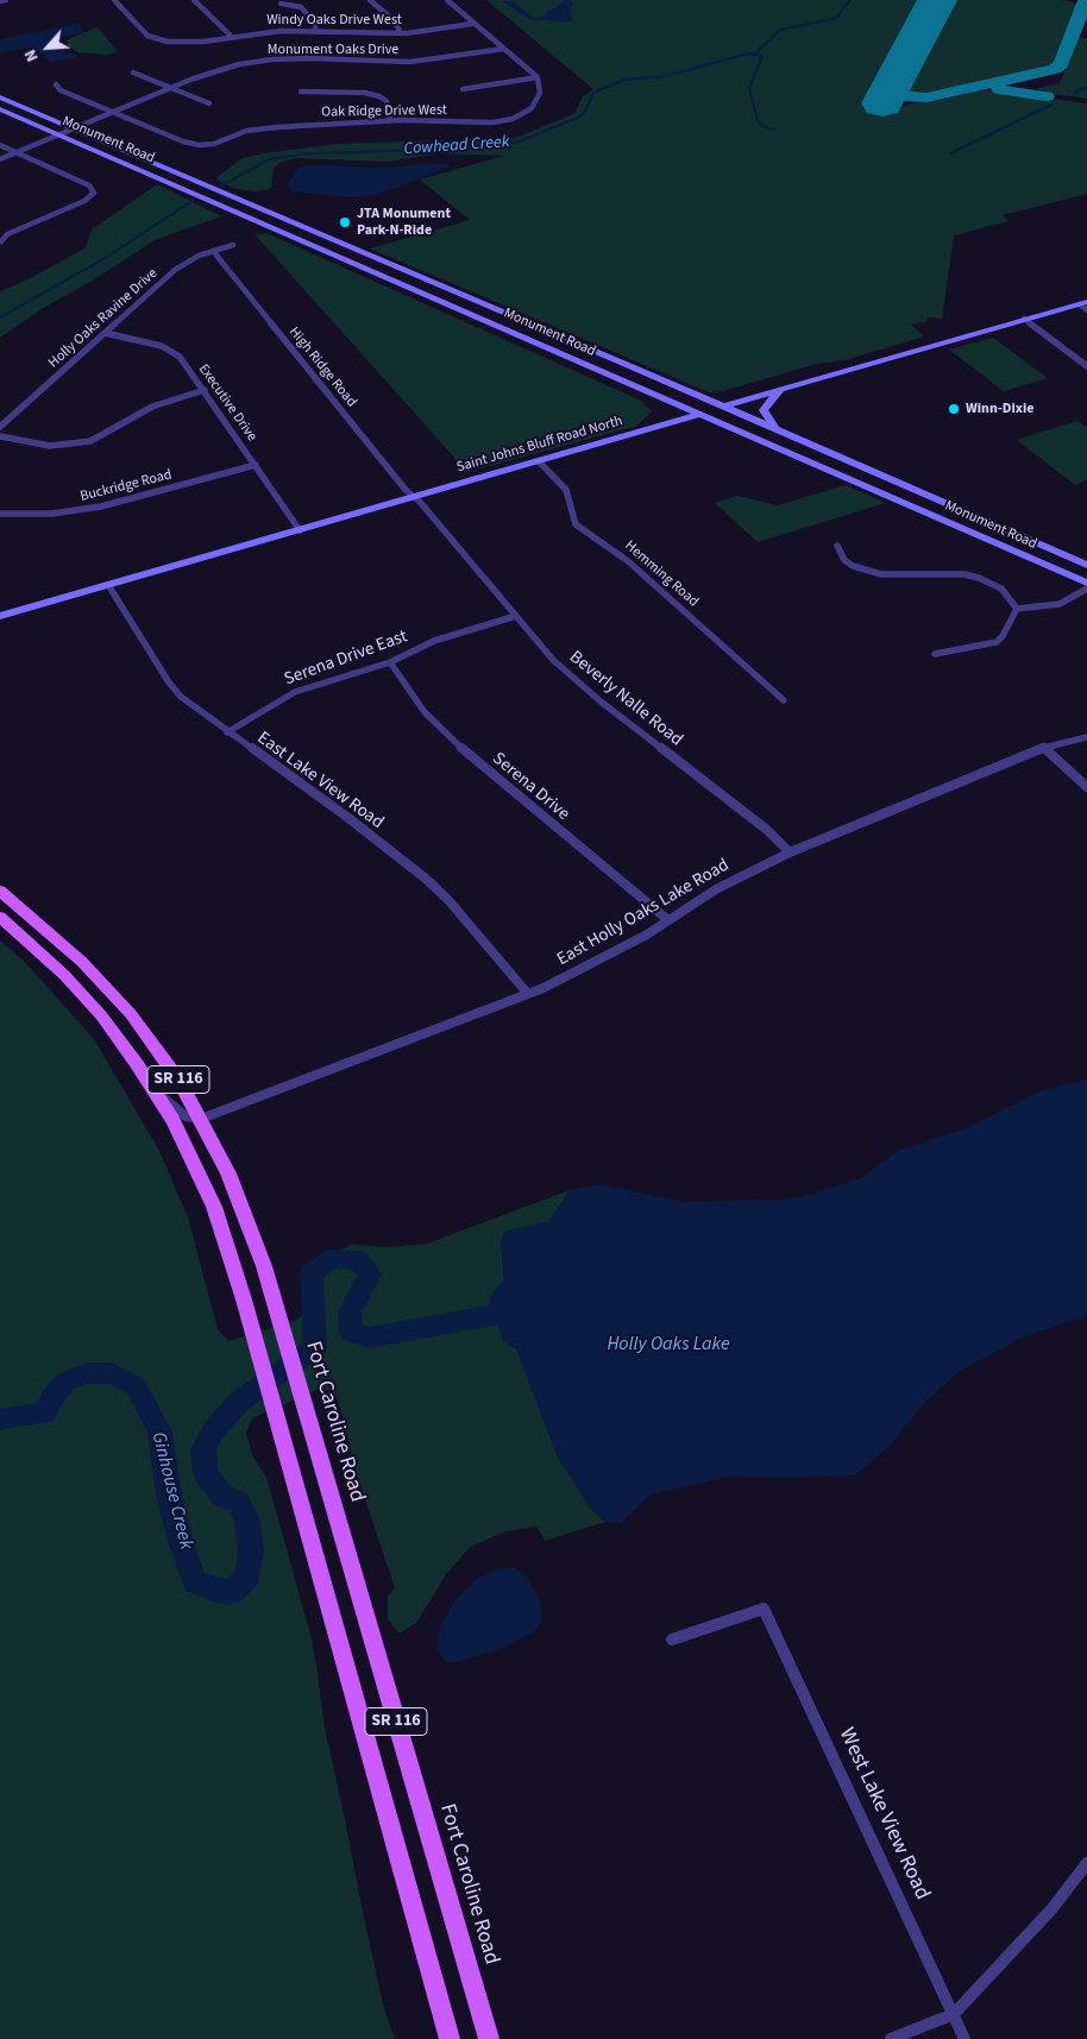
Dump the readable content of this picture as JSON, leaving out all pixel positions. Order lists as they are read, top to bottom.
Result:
{
  "streets": {
    "main road": [
      "Monument Road",
      "Saint Johns Bluff Road North",
      "SR 116",
      "Fort Caroline Road"
    ],
    "street": [
      "Windy Oaks Drive West",
      "Monument Oaks Drive",
      "Oak Ridge Drive West",
      "Holly Oaks Ravine Drive",
      "High Ridge Road",
      "Executive Drive",
      "Buckridge Road",
      "Hemming Road",
      "Serena Drive East",
      "Beverly Nalle Road",
      "East Lake View Road",
      "Serena Drive",
      "East Holly Oaks Lake Road",
      "West Lake View Road"
    ]
  },
  "crossings": [
    ["Monument Oaks Drive", "Oak Ridge Drive West"],
    ["Monument Oaks Drive", "Monument Road"],
    ["Monument Road", "Saint Johns Bluff Road North"],
    ["Holly Oaks Ravine Drive", "High Ridge Road"],
    ["Holly Oaks Ravine Drive", "Executive Drive"],
    ["High Ridge Road", "Saint Johns Bluff Road North"],
    ["High Ridge Road", "Beverly Nalle Road"],
    ["Executive Drive", "Saint Johns Bluff Road North"],
    ["Executive Drive", "Buckridge Road"],
    ["Saint Johns Bluff Road North", "Hemming Road"],
    ["Saint Johns Bluff Road North", "Beverly Nalle Road"],
    ["Saint Johns Bluff Road North", "East Lake View Road"],
    ["Serena Drive East", "Beverly Nalle Road"],
    ["Serena Drive East", "East Lake View Road"],
    ["Serena Drive East", "Serena Drive"],
    ["Beverly Nalle Road", "East Holly Oaks Lake Road"],
    ["East Lake View Road", "East Holly Oaks Lake Road"],
    ["Serena Drive", "East Holly Oaks Lake Road"],
    ["East Holly Oaks Lake Road", "Fort Caroline Road"]
  ],
  "water": ["Cowhead Creek", "Holly Oaks Lake", "Ginhouse Creek"],
  "places": ["JTA Monument Park-N-Ride", "Winn-Dixie"],
  "north": "bottom left"
}
